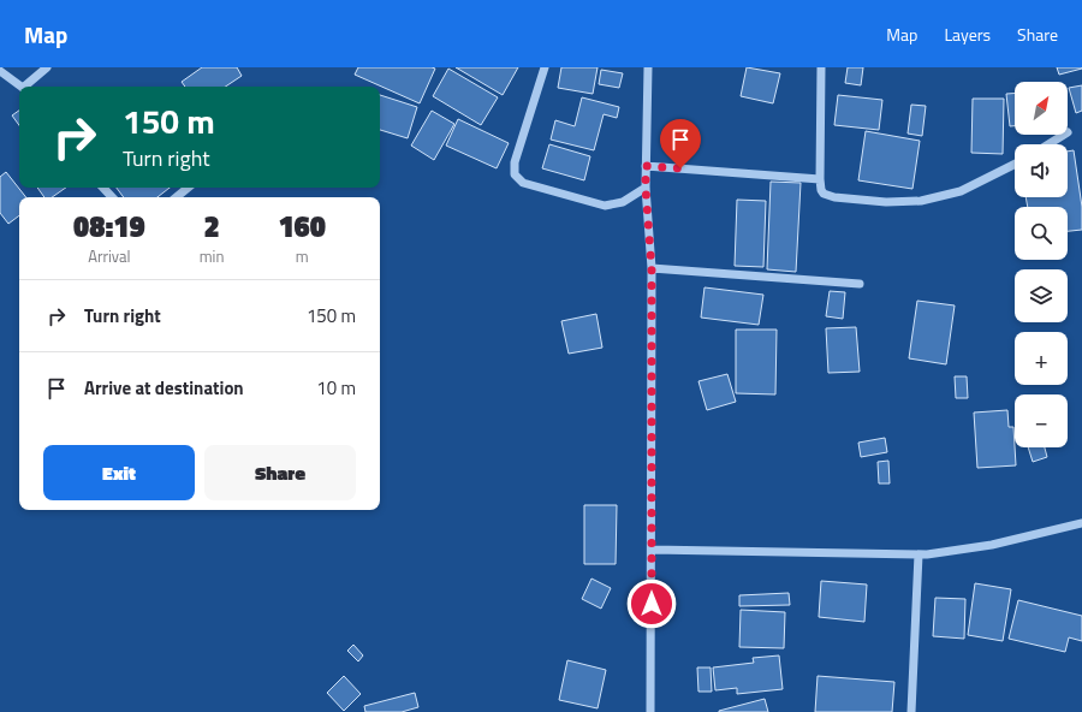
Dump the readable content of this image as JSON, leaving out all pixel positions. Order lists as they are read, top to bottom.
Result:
{
  "north": "top right",
  "page": {
    "header": "Map",
    "nav": ["Map", "Layers", "Share"],
    "map_buttons": ["+", "−"],
    "turn": ["150 m", "Turn right"],
    "eta": [
      "08:19",
      "Arrival",
      "2",
      "min",
      "160",
      "m"
    ],
    "list": [
      {
        "name": "Turn right",
        "value": "150 m"
      },
      {
        "name": "Arrive at destination",
        "value": "10 m"
      }
    ],
    "buttons": ["Exit", "Share"]
  }
}
